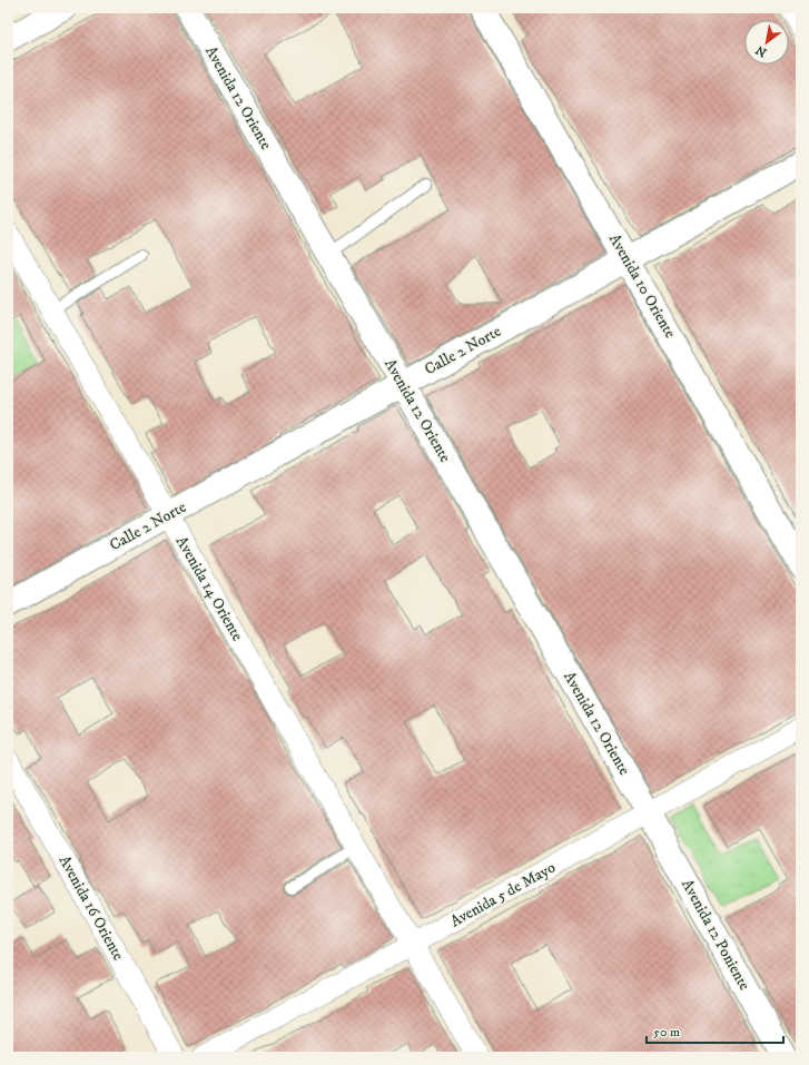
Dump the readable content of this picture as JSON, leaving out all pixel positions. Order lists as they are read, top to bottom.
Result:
{
  "streets": {
    "main road": [
      "Avenida 12 Oriente",
      "Avenida 10 Oriente",
      "Calle 2 Norte",
      "Avenida 12 Poniente"
    ],
    "street": ["Avenida 14 Oriente", "Avenida 5 de Mayo", "Avenida 16 Oriente"]
  },
  "crossings": [
    ["Avenida 12 Oriente", "Calle 2 Norte"],
    ["Avenida 12 Oriente", "Avenida 5 de Mayo"],
    ["Avenida 12 Oriente", "Avenida 12 Poniente"],
    ["Avenida 10 Oriente", "Calle 2 Norte"],
    ["Calle 2 Norte", "Avenida 14 Oriente"],
    ["Avenida 14 Oriente", "Avenida 5 de Mayo"],
    ["Avenida 5 de Mayo", "Avenida 12 Poniente"]
  ],
  "scale_bar": "50 m",
  "north": "bottom left"
}
